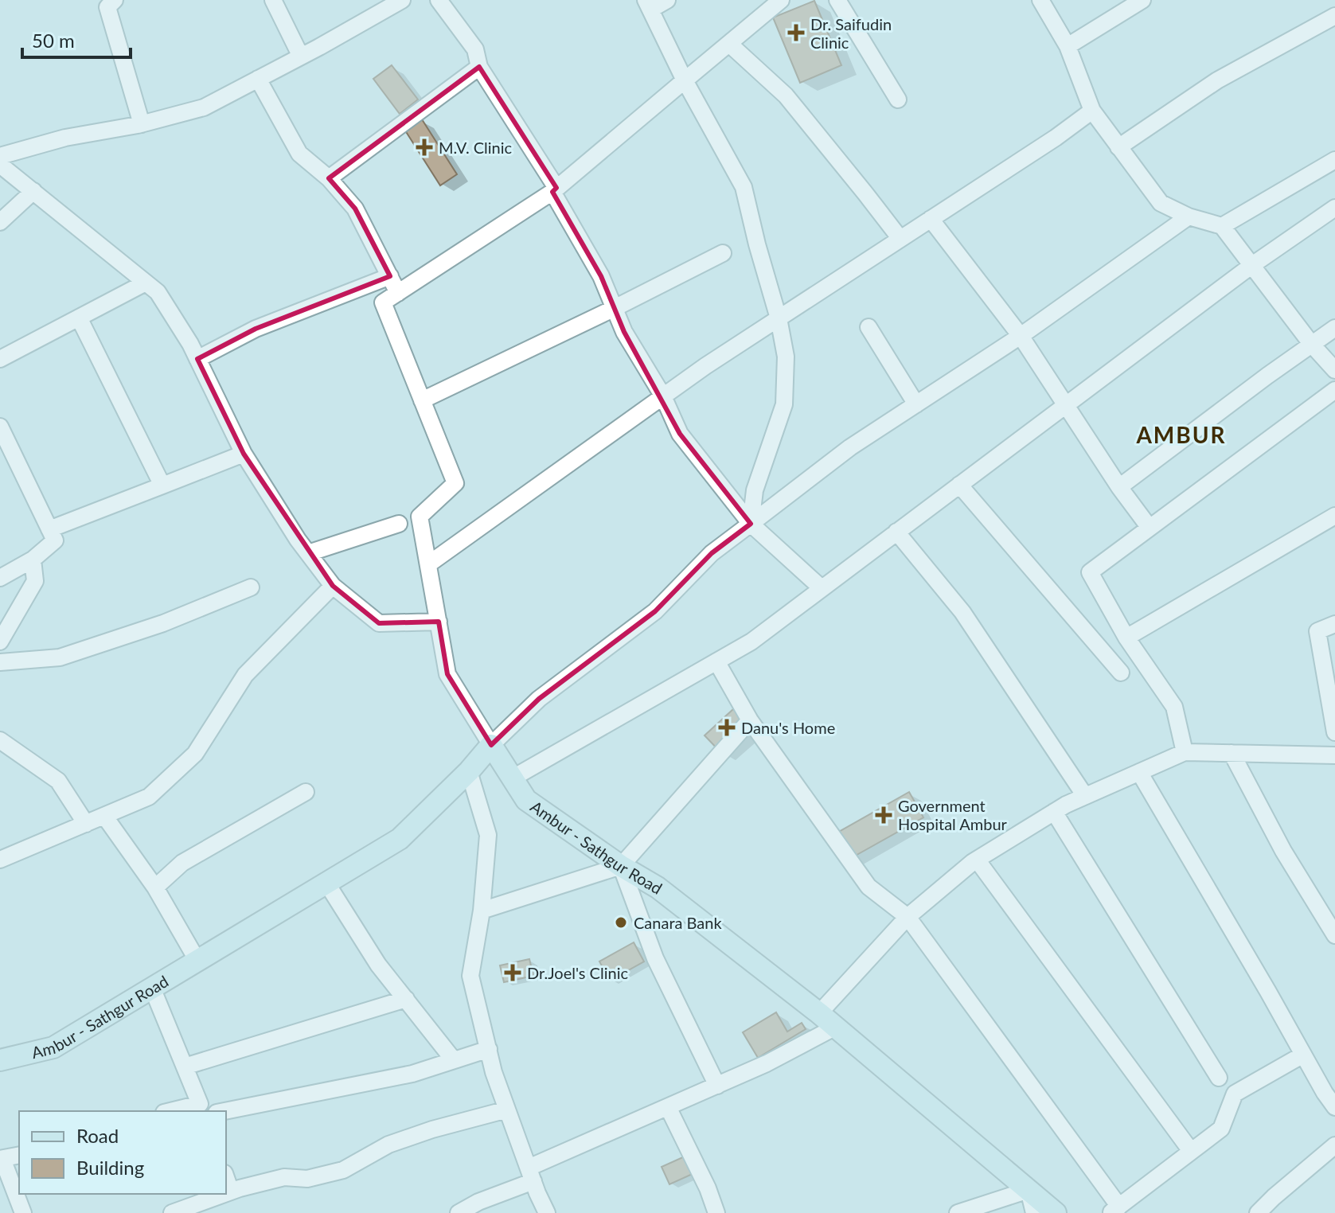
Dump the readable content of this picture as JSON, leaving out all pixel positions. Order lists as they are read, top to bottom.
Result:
{
  "streets": {
    "main road": ["Ambur - Sathgur Road"]
  },
  "districts": ["AMBUR"],
  "places": {
    "health": [
      "Dr. Saifudin Clinic",
      "M.V. Clinic",
      "Danu's Home",
      "Government Hospital Ambur",
      "Dr.Joel's Clinic"
    ],
    "other": ["Canara Bank"]
  },
  "legend": ["Road", "Building"],
  "scale_bar": "50 m"
}
